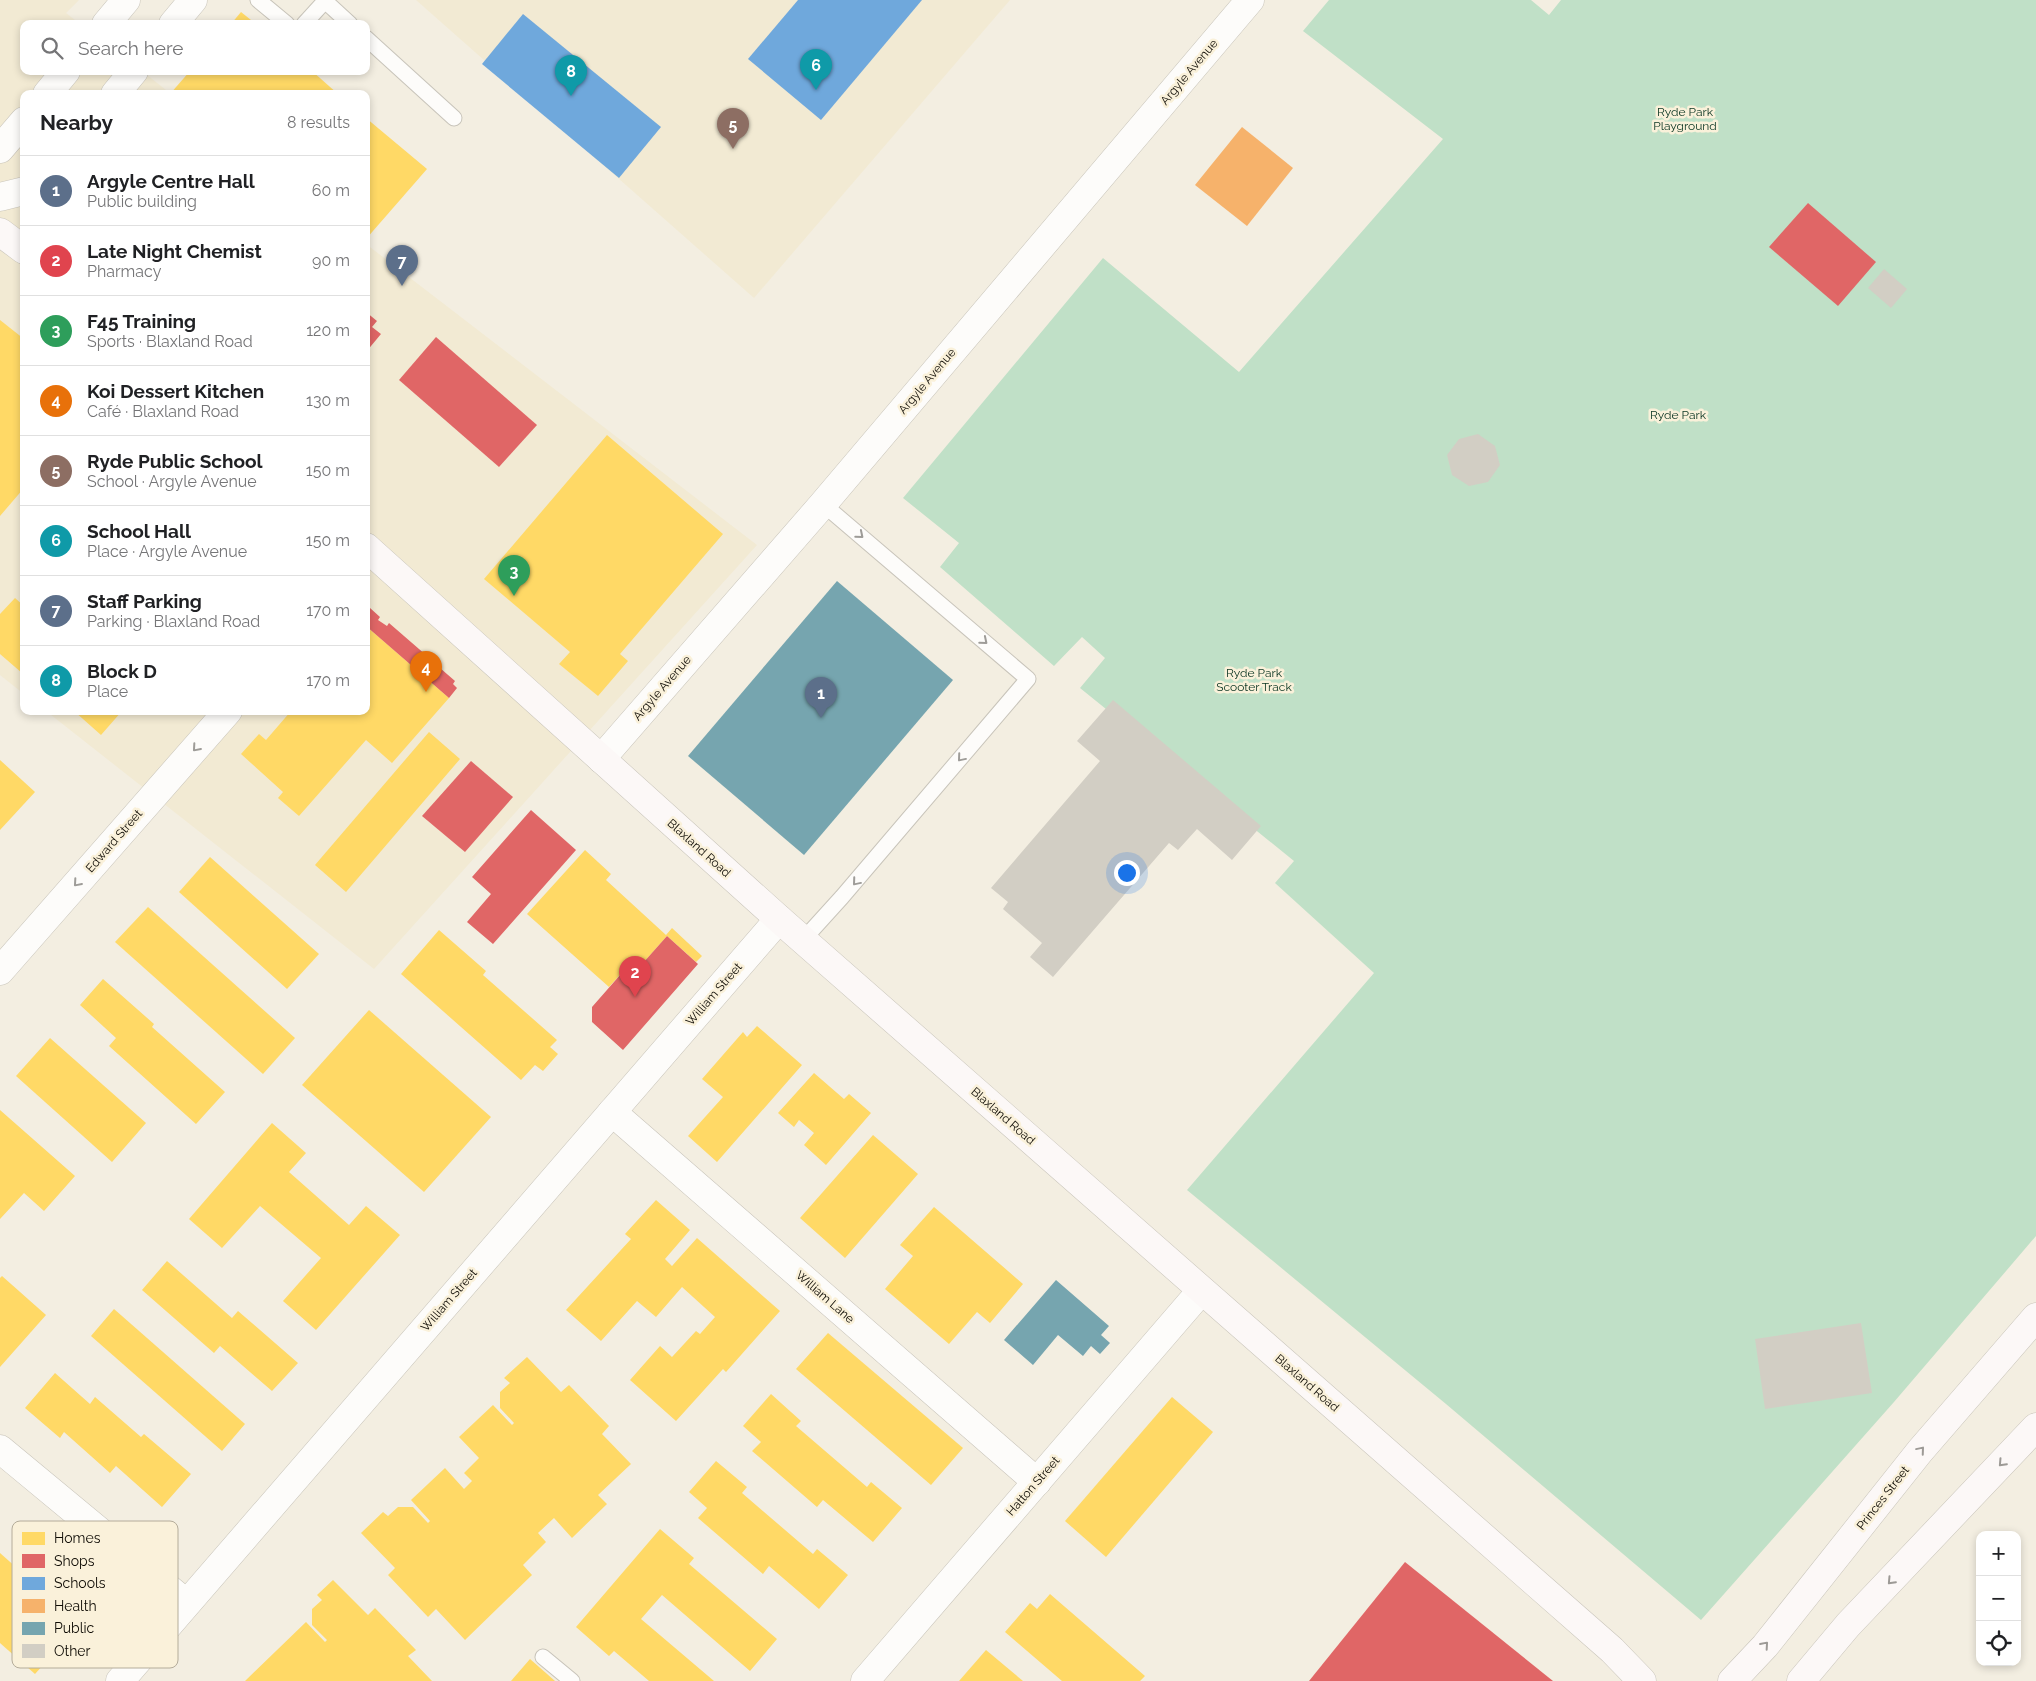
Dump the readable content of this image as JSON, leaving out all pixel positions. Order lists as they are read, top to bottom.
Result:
{
  "streets": {
    "street": [
      "Argyle Avenue",
      "Edward Street",
      "Blaxland Road",
      "William Street",
      "William Lane",
      "Hatton Street",
      "Princes Street"
    ]
  },
  "crossings": [
    ["Argyle Avenue", "Blaxland Road"],
    ["Blaxland Road", "William Street"],
    ["Blaxland Road", "Hatton Street"],
    ["William Street", "William Lane"],
    ["William Lane", "Hatton Street"]
  ],
  "one_way": ["Edward Street"],
  "parks": ["Ryde Park Playground", "Ryde Park", "Ryde Park Scooter Track"],
  "legend": [
    "Homes",
    "Shops",
    "Schools",
    "Health",
    "Public",
    "Other"
  ],
  "page": {
    "search": "Search here",
    "pins": [
      "6",
      "8",
      "5",
      "7",
      "3",
      "4",
      "1",
      "2"
    ],
    "heading": ["Nearby", "8 results"],
    "list": [
      {
        "mark": "1",
        "name": "Argyle Centre Hall",
        "note": "Public building",
        "value": "60 m"
      },
      {
        "mark": "2",
        "name": "Late Night Chemist",
        "note": "Pharmacy",
        "value": "90 m"
      },
      {
        "mark": "3",
        "name": "F45 Training",
        "note": "Sports · Blaxland Road",
        "value": "120 m"
      },
      {
        "mark": "4",
        "name": "Koi Dessert Kitchen",
        "note": "Café · Blaxland Road",
        "value": "130 m"
      },
      {
        "mark": "5",
        "name": "Ryde Public School",
        "note": "School · Argyle Avenue",
        "value": "150 m"
      },
      {
        "mark": "6",
        "name": "School Hall",
        "note": "Place · Argyle Avenue",
        "value": "150 m"
      },
      {
        "mark": "7",
        "name": "Staff Parking",
        "note": "Parking · Blaxland Road",
        "value": "170 m"
      },
      {
        "mark": "8",
        "name": "Block D",
        "note": "Place",
        "value": "170 m"
      }
    ],
    "map_buttons": ["+", "−"]
  }
}
